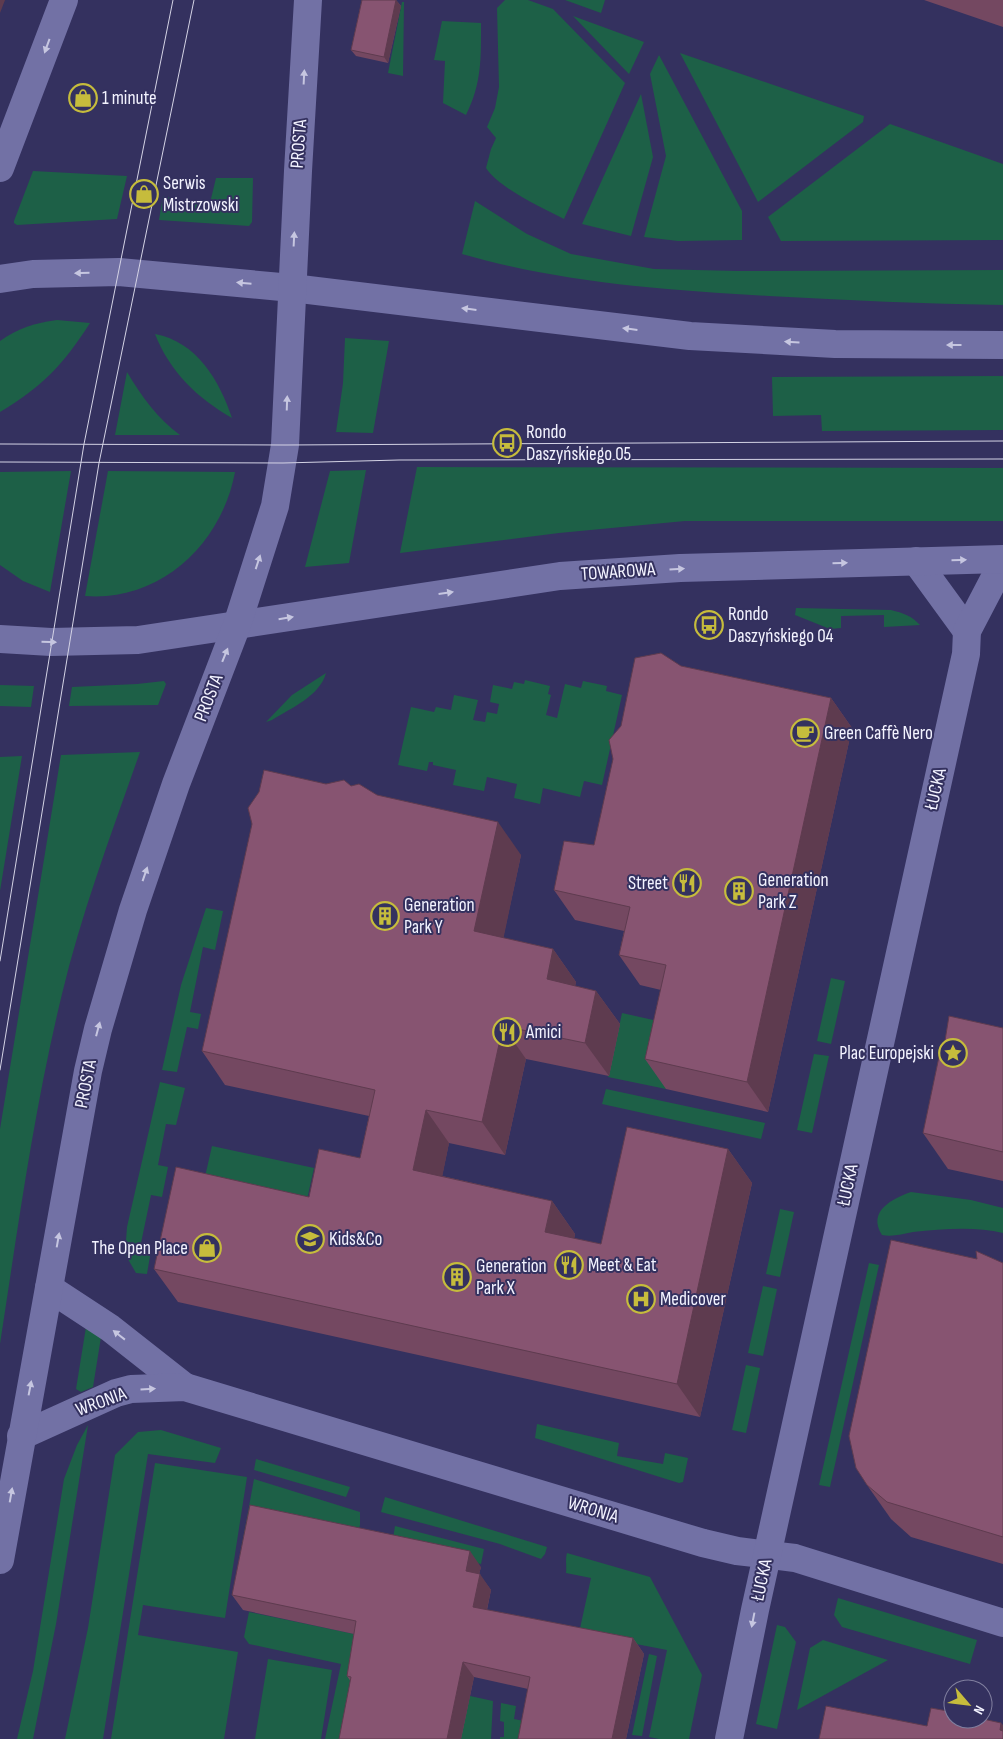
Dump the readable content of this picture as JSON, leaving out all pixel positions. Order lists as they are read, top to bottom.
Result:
{
  "streets": {
    "main road": [
      "PROSTA",
      "TOWAROWA",
      "ŁUCKA",
      "WRONIA"
    ]
  },
  "crossings": [
    ["PROSTA", "TOWAROWA"],
    ["PROSTA", "WRONIA"],
    ["ŁUCKA", "WRONIA"]
  ],
  "one_way": ["PROSTA"],
  "places": {
    "shop": ["1 minute", "Serwis Mistrzowski", "The Open Place"],
    "bus stop": ["Rondo Daszyńskiego 05", "Rondo Daszyńskiego 04"],
    "cafe": ["Green Caffè Nero"],
    "restaurant": ["Street", "Amici", "Meet & Eat"],
    "building": ["Generation Park Z", "Generation Park Y", "Generation Park X"],
    "place": ["Plac Europejski"],
    "school or university": ["Kids&Co"],
    "hospital": ["Medicover"]
  },
  "north": "bottom right"
}
